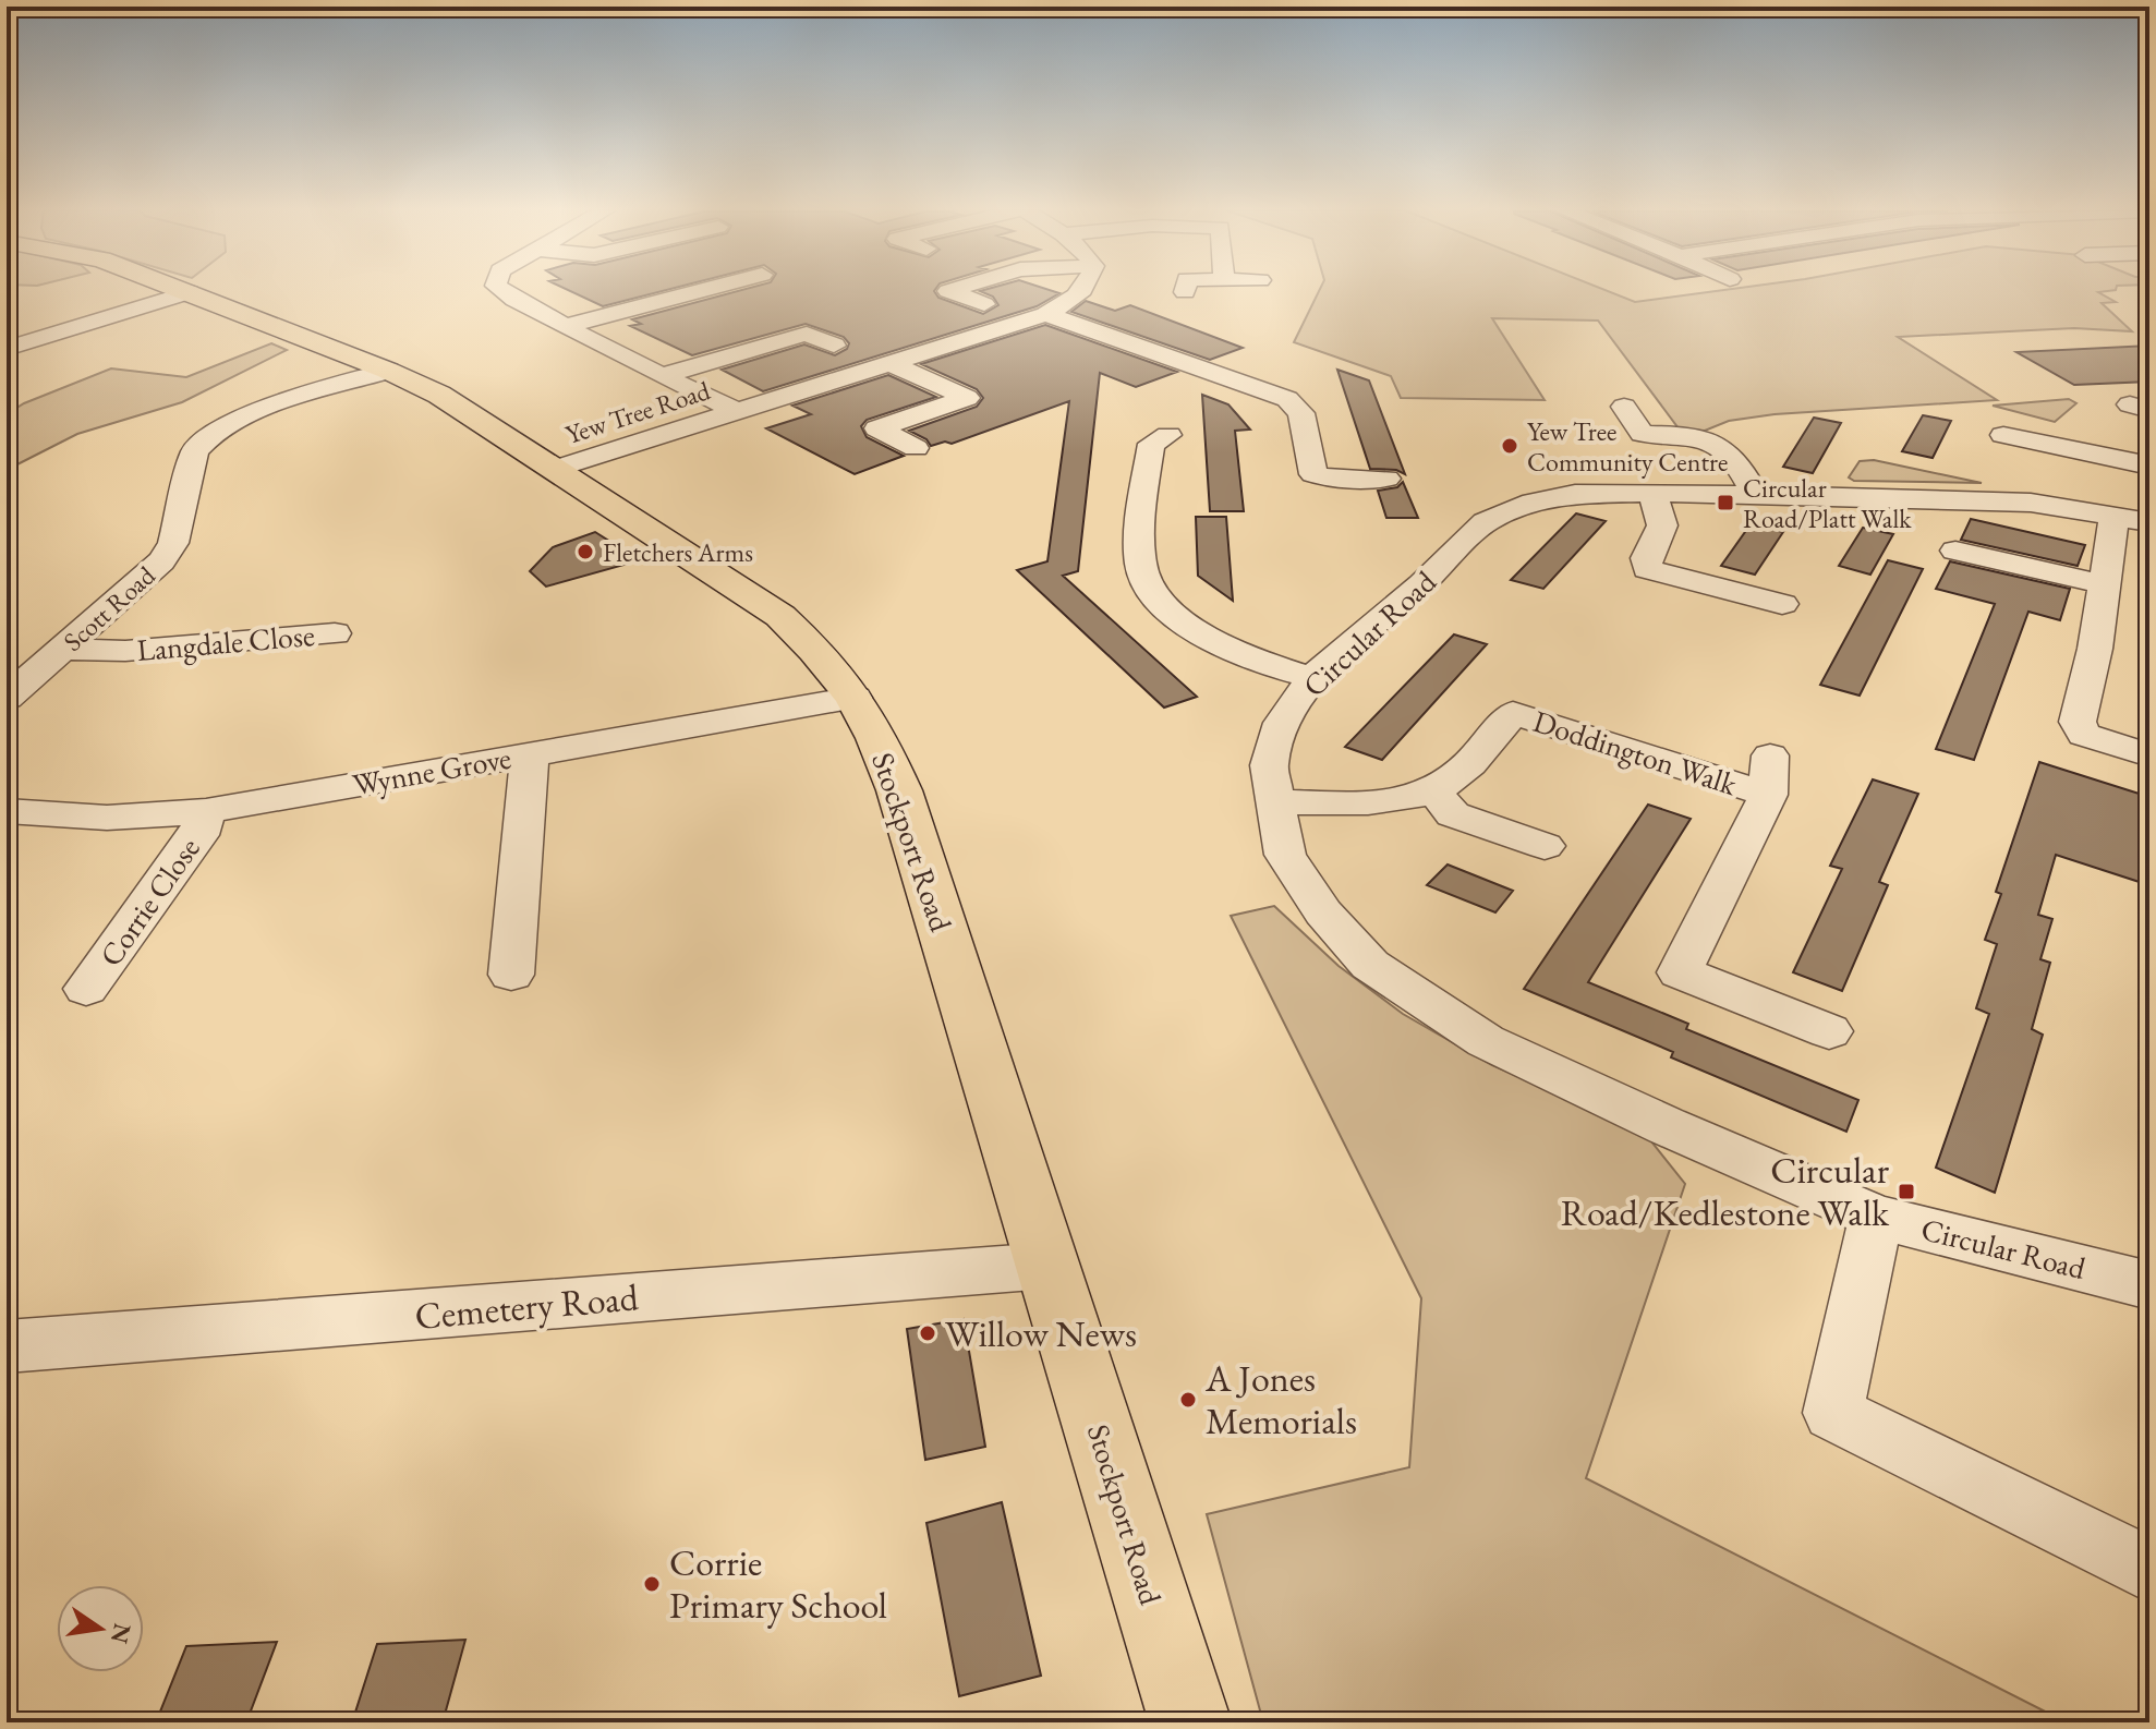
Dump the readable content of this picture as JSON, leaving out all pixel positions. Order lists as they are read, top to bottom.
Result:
{
  "streets": {
    "highway": ["Stockport Road"],
    "street": [
      "Yew Tree Road",
      "Scott Road",
      "Circular Road",
      "Langdale Close",
      "Doddington Walk",
      "Wynne Grove",
      "Corrie Close",
      "Cemetery Road"
    ]
  },
  "crossings": [
    ["Yew Tree Road", "Stockport Road"],
    ["Scott Road", "Langdale Close"],
    ["Scott Road", "Stockport Road"],
    ["Circular Road", "Doddington Walk"],
    ["Wynne Grove", "Stockport Road"],
    ["Wynne Grove", "Corrie Close"],
    ["Stockport Road", "Cemetery Road"]
  ],
  "places": {
    "other": [
      "Yew Tree Community Centre",
      "Fletchers Arms",
      "Willow News",
      "A Jones Memorials",
      "Corrie Primary School"
    ],
    "transit": ["Circular Road/Platt Walk", "Circular Road/Kedlestone Walk"]
  },
  "north": "right"
}
